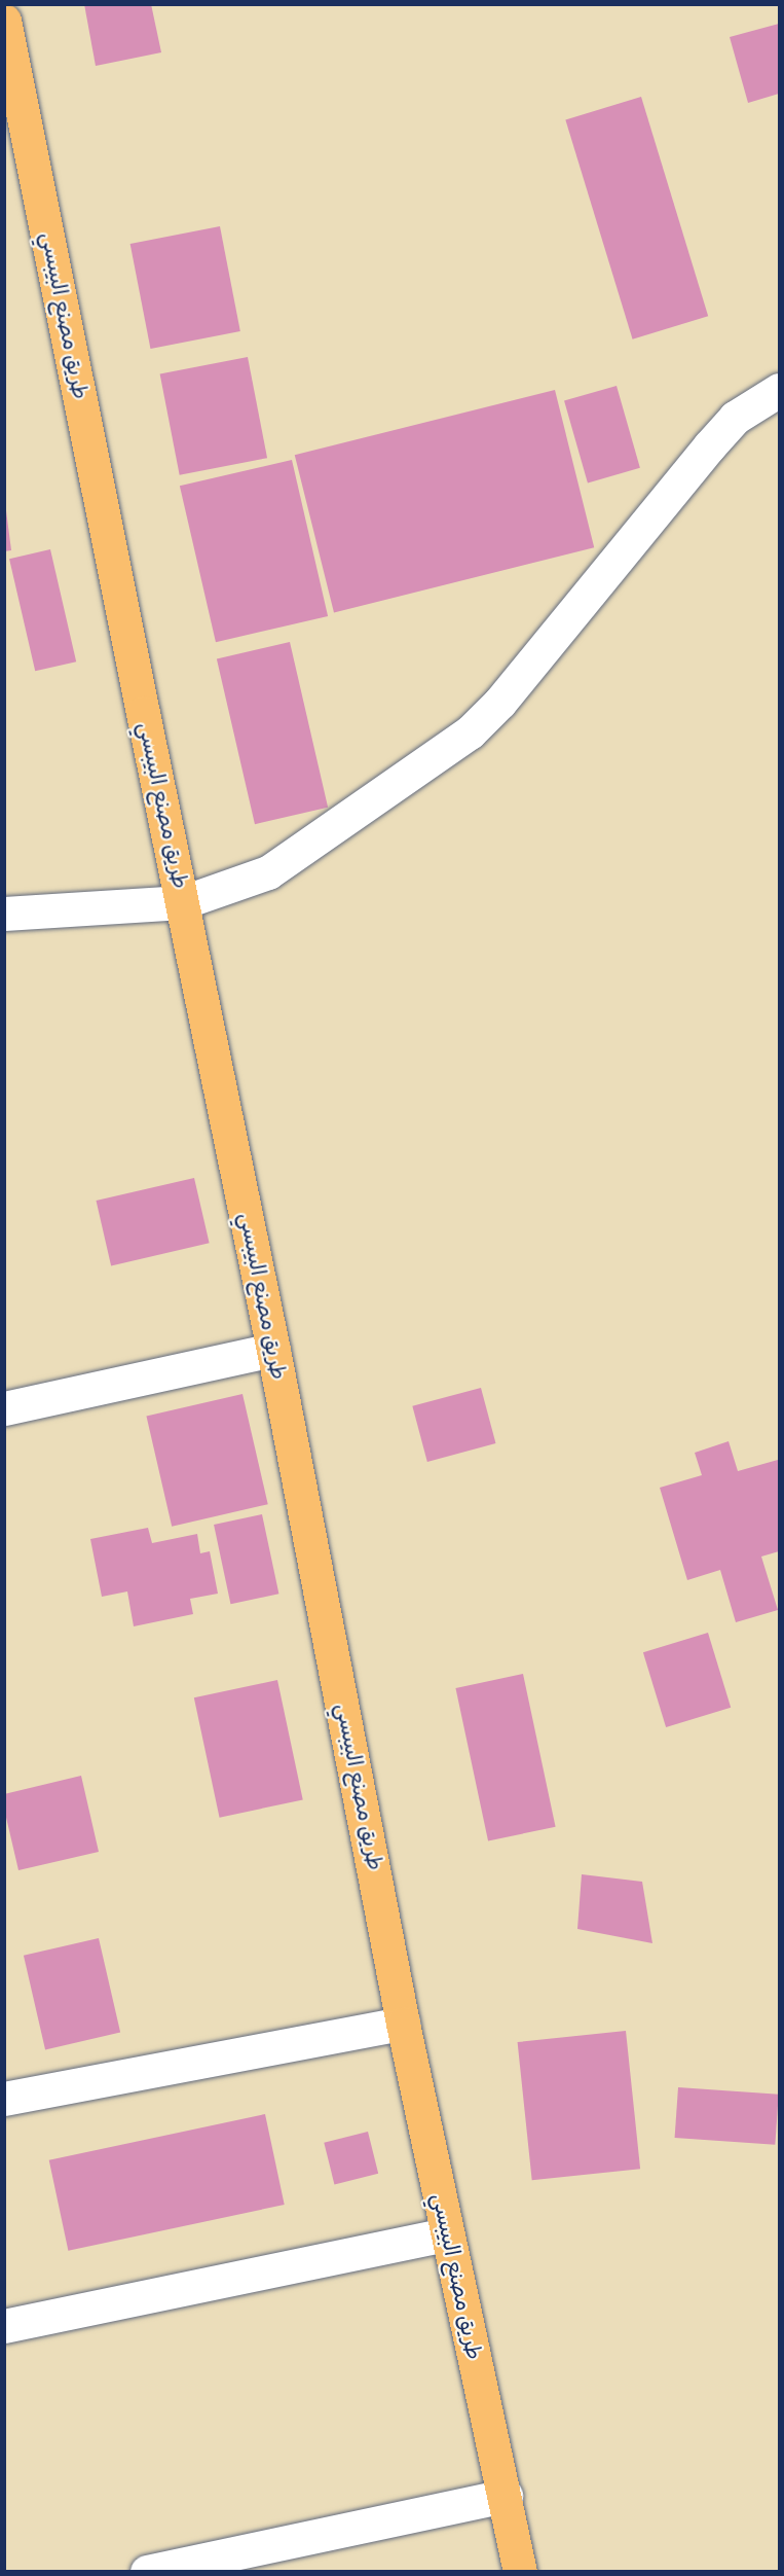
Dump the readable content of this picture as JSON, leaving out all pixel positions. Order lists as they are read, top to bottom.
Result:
{
  "streets": {
    "main road": ["طريق مصنع البيبسي"]
  }
}
